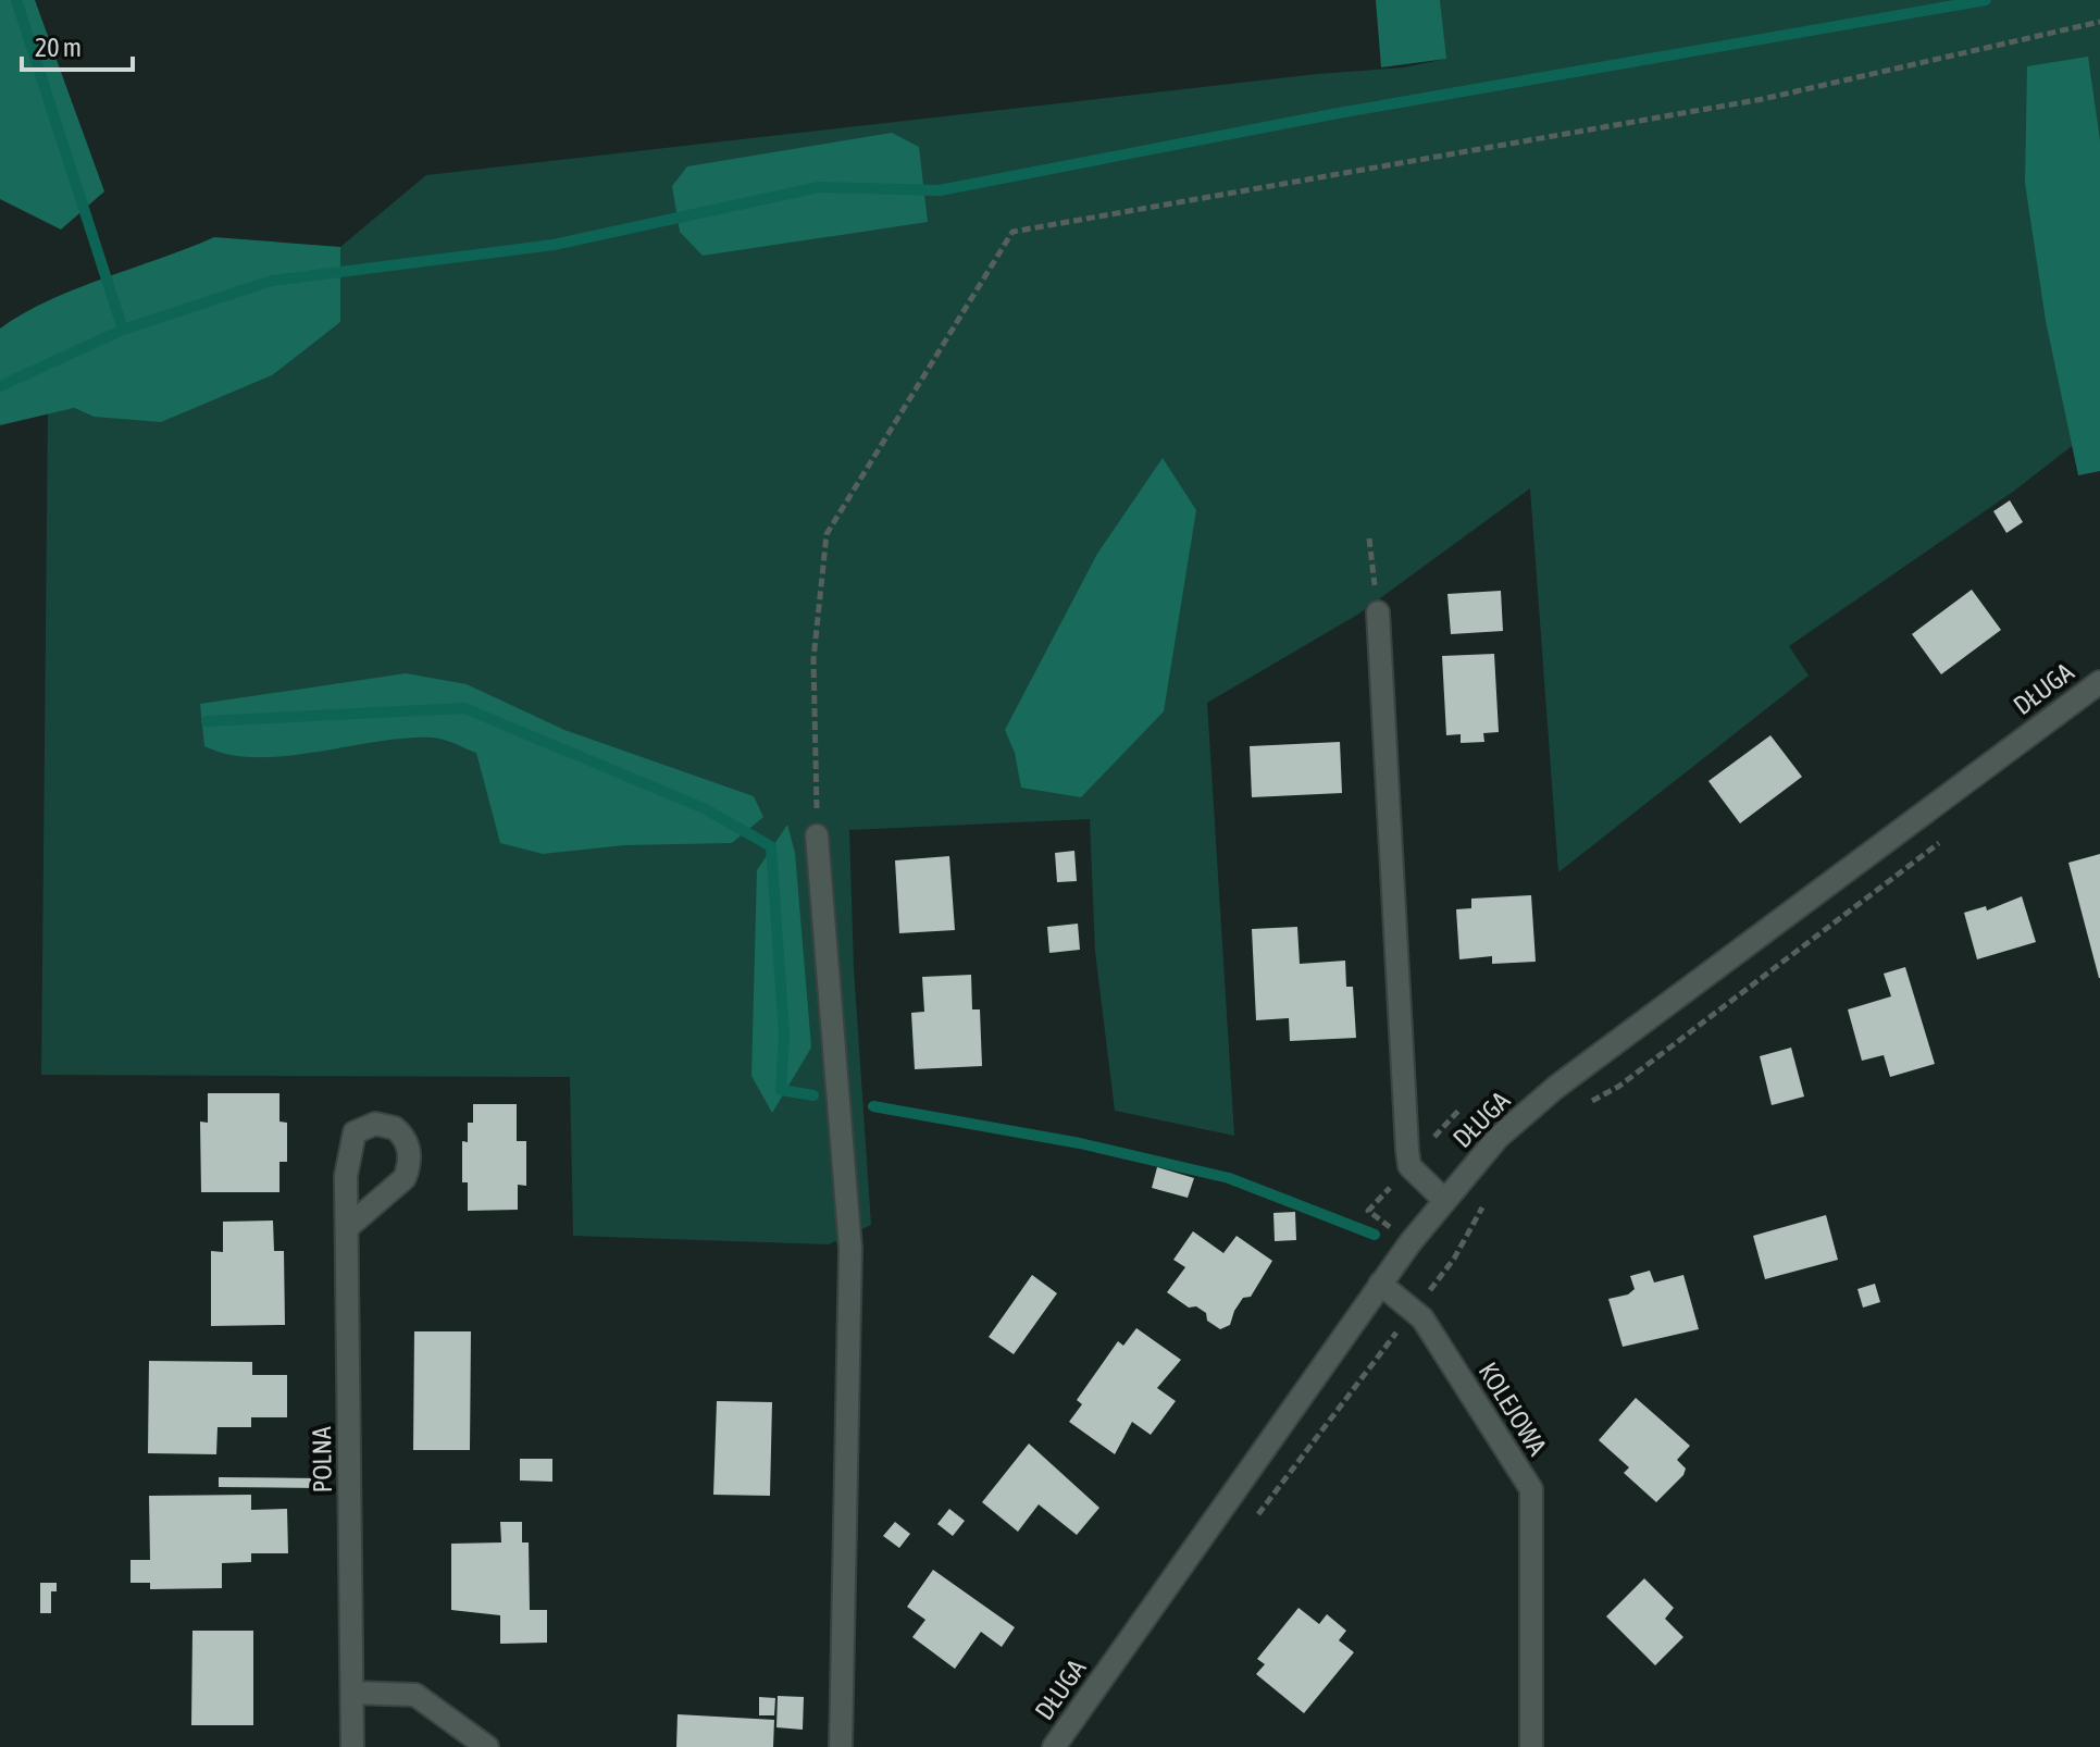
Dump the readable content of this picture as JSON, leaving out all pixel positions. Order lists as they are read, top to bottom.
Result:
{
  "streets": {
    "street": ["DŁUGA", "KOLEJOWA", "POLNA"]
  },
  "crossings": [
    ["DŁUGA", "KOLEJOWA"]
  ],
  "scale_bar": "20 m"
}
